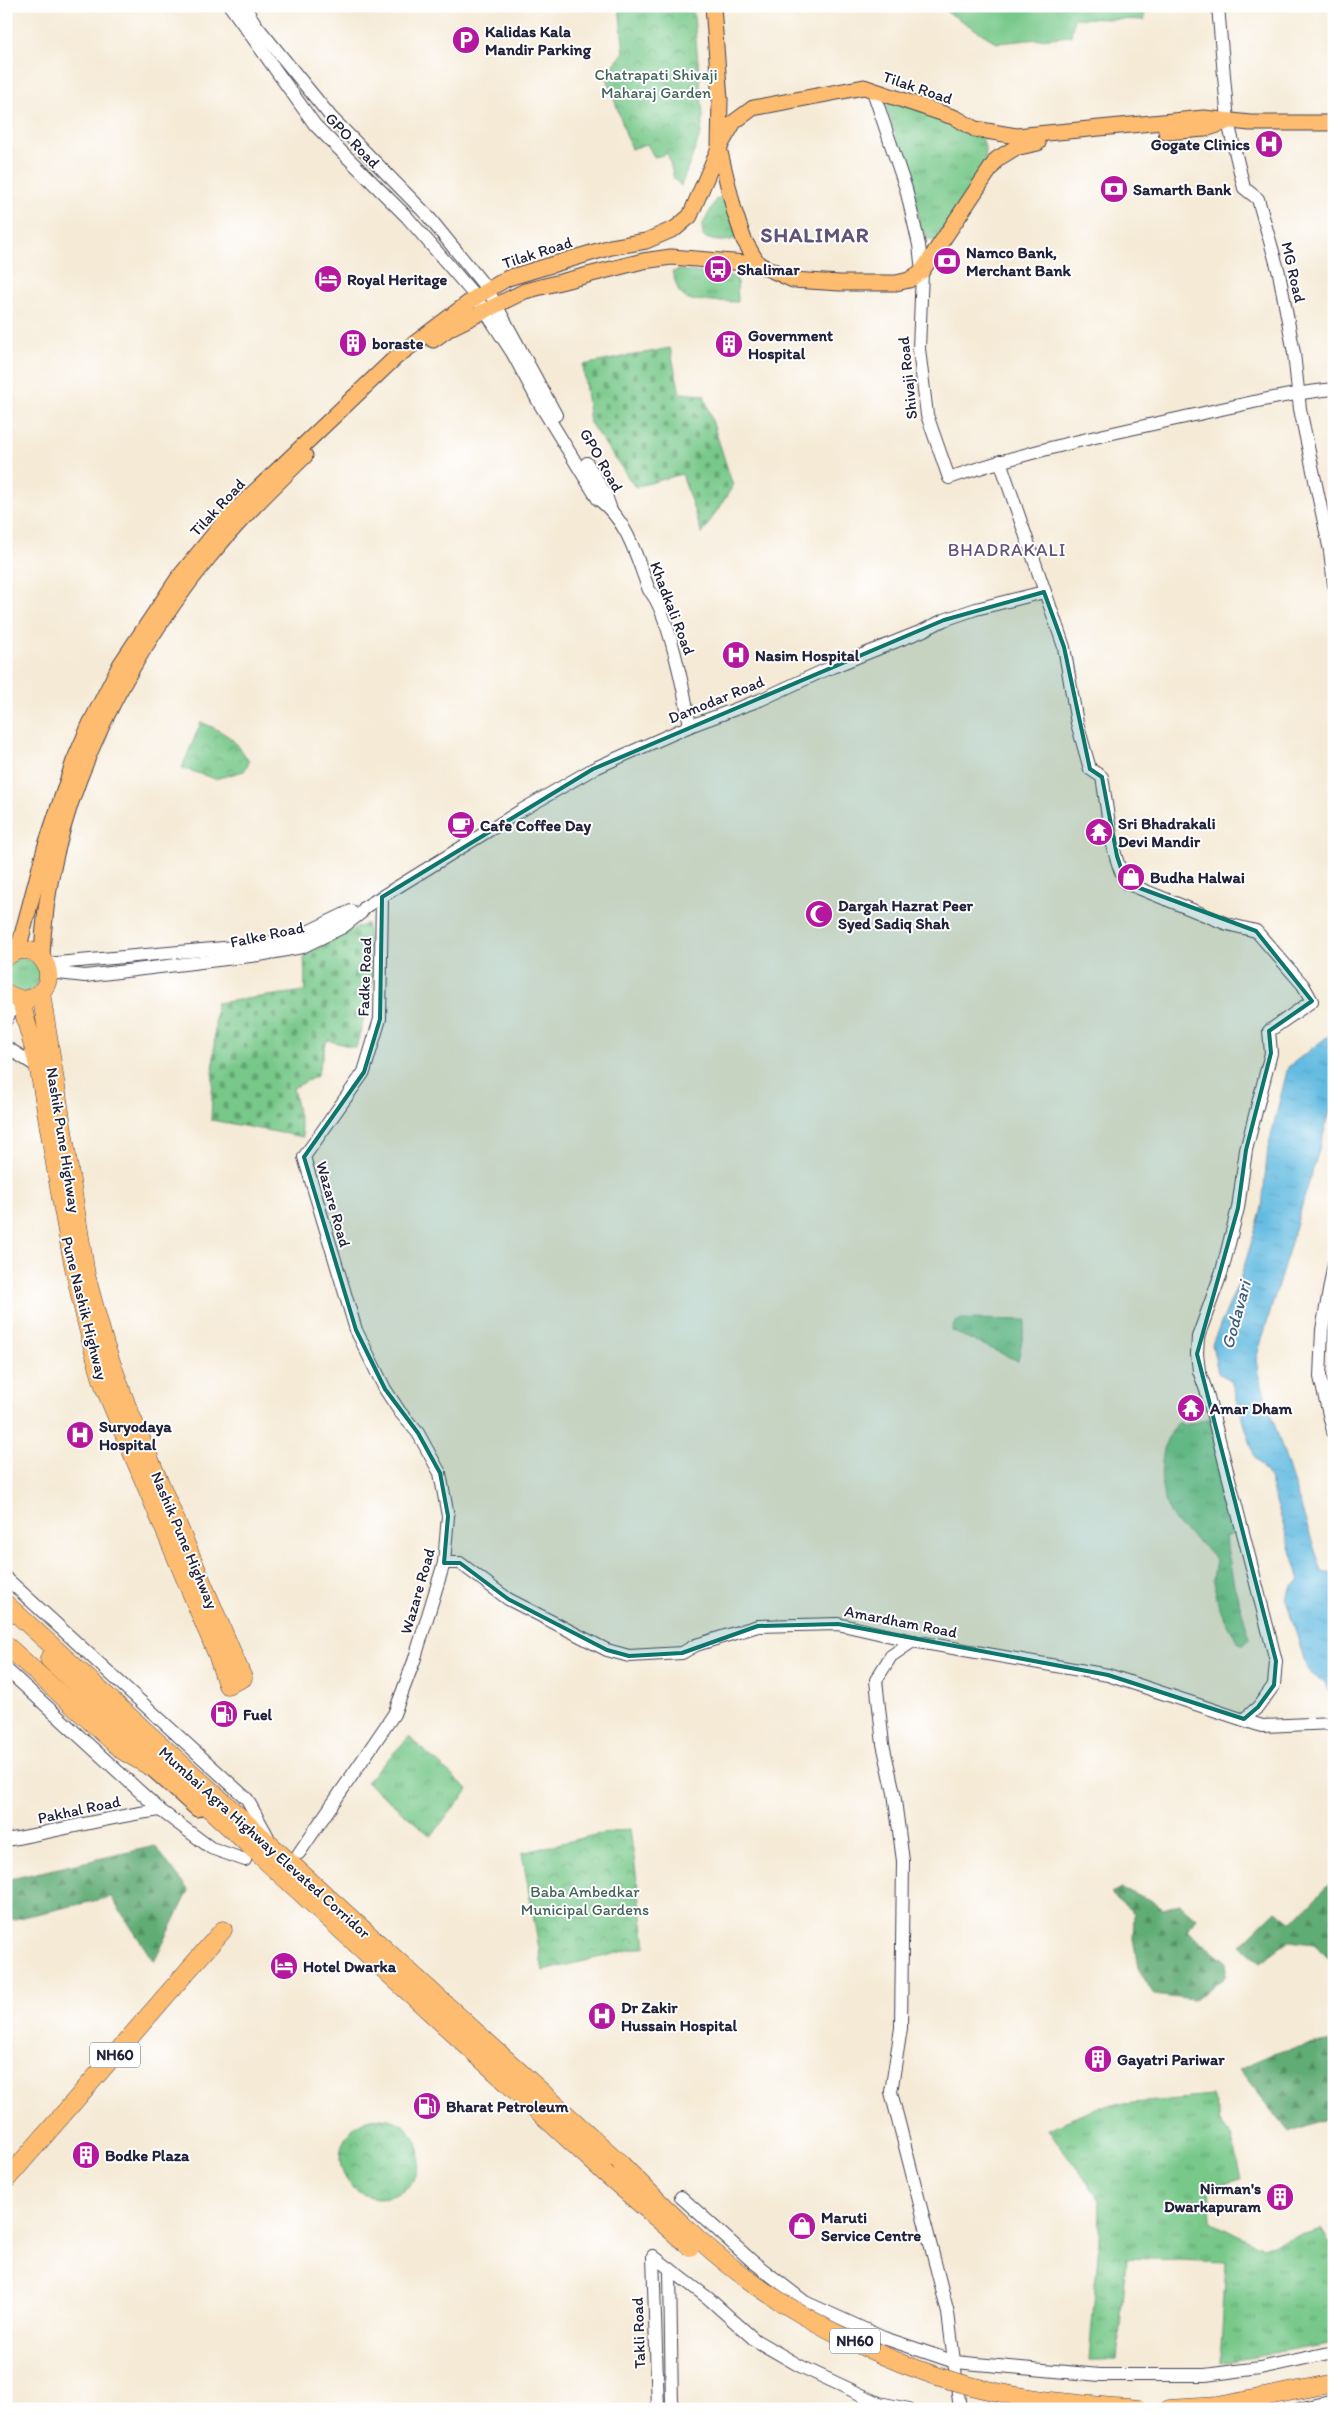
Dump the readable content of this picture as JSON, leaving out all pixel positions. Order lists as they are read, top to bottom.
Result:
{
  "streets": {
    "highway": [
      "Nashik Pune Highway",
      "Pune Nashik Highway",
      "Mumbai Agra Highway Elevated Corridor",
      "NH60"
    ],
    "main road": ["Tilak Road"],
    "street": [
      "GPO Road",
      "MG Road",
      "Shivaji Road",
      "Khadkali Road",
      "Damodar Road",
      "Falke Road",
      "Fadke Road",
      "Wazare Road",
      "Amardham Road",
      "Pakhal Road",
      "Takli Road"
    ]
  },
  "crossings": [
    ["Tilak Road", "GPO Road"],
    ["Tilak Road", "MG Road"],
    ["Tilak Road", "Shivaji Road"],
    ["Tilak Road", "Falke Road"],
    ["GPO Road", "Khadkali Road"],
    ["Khadkali Road", "Damodar Road"],
    ["Damodar Road", "Falke Road"],
    ["Damodar Road", "Fadke Road"],
    ["Fadke Road", "Wazare Road"],
    ["Nashik Pune Highway", "Pune Nashik Highway"],
    ["Wazare Road", "Amardham Road"]
  ],
  "districts": ["SHALIMAR", "BHADRAKALI"],
  "water": ["Godavari"],
  "parks": ["Chatrapati Shivaji Maharaj Garden", "Baba Ambedkar Municipal Gardens"],
  "places": {
    "parking": ["Kalidas Kala Mandir Parking"],
    "hospital": [
      "Gogate Clinics",
      "Nasim Hospital",
      "Suryodaya Hospital",
      "Dr Zakir Hussain Hospital"
    ],
    "bank": ["Samarth Bank", "Namco Bank, Merchant Bank"],
    "bus stop": ["Shalimar"],
    "hotel": ["Royal Heritage", "Hotel Dwarka"],
    "building": [
      "boraste",
      "Government Hospital",
      "Gayatri Pariwar",
      "Bodke Plaza",
      "Nirman's Dwarkapuram"
    ],
    "cafe": ["Cafe Coffee Day"],
    "temple": ["Sri Bhadrakali Devi Mandir", "Amar Dham"],
    "shop": ["Budha Halwai", "Maruti Service Centre"],
    "mosque": ["Dargah Hazrat Peer Syed Sadiq Shah"],
    "fuel station": ["Fuel", "Bharat Petroleum"]
  }
}
